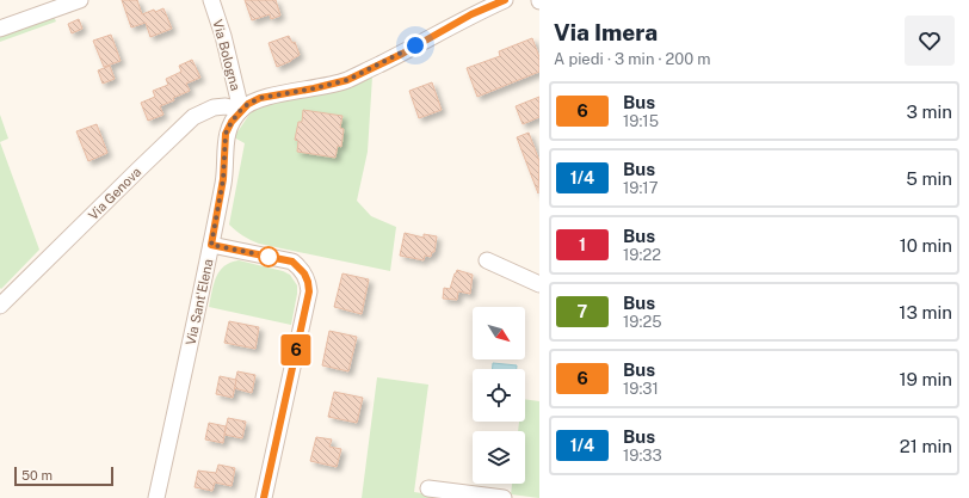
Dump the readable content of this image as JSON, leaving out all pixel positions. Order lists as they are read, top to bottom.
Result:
{
  "streets": {
    "street": ["Via Bologna", "Via Genova", "Via Sant'Elena"]
  },
  "crossings": [
    ["Via Bologna", "Via Genova"],
    ["Via Bologna", "Via Sant'Elena"],
    ["Via Genova", "Via Sant'Elena"]
  ],
  "lines": ["bus line 6"],
  "scale_bar": "50 m",
  "north": "bottom right",
  "page": {
    "on_map": "6",
    "heading": ["Via Imera", "A piedi · 3 min · 200 m"],
    "list": [
      {
        "mark": "6",
        "name": "Bus",
        "note": "19:15",
        "value": "3 min"
      },
      {
        "mark": "1/4",
        "name": "Bus",
        "note": "19:17",
        "value": "5 min"
      },
      {
        "mark": "1",
        "name": "Bus",
        "note": "19:22",
        "value": "10 min"
      },
      {
        "mark": "7",
        "name": "Bus",
        "note": "19:25",
        "value": "13 min"
      },
      {
        "mark": "6",
        "name": "Bus",
        "note": "19:31",
        "value": "19 min"
      },
      {
        "mark": "1/4",
        "name": "Bus",
        "note": "19:33",
        "value": "21 min"
      }
    ],
    "scale": "50 m"
  }
}
